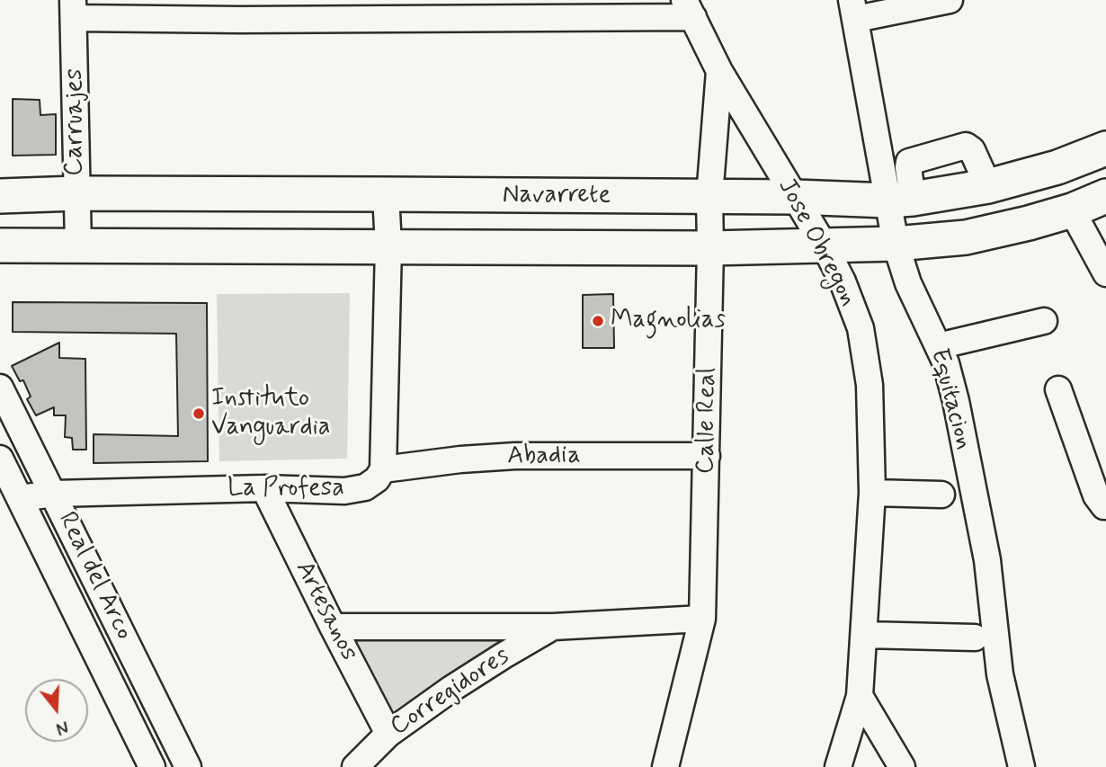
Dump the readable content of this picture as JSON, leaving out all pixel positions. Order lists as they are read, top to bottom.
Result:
{
  "streets": {
    "main road": ["Navarrete"],
    "street": [
      "Carruajes",
      "Jose Obregon",
      "Equitacion",
      "Calle Real",
      "Abadia",
      "La Profesa",
      "Real del Arco",
      "Artesanos",
      "Corregidores"
    ]
  },
  "crossings": [
    ["Carruajes", "Navarrete"],
    ["Navarrete", "Jose Obregon"],
    ["Navarrete", "Equitacion"],
    ["Navarrete", "Calle Real"],
    ["Jose Obregon", "Calle Real"],
    ["Calle Real", "Abadia"],
    ["Calle Real", "Corregidores"],
    ["Abadia", "La Profesa"],
    ["La Profesa", "Real del Arco"],
    ["La Profesa", "Artesanos"],
    ["Artesanos", "Corregidores"]
  ],
  "places": ["Magnolias", "Instituto Vanguardia"],
  "north": "bottom"
}
